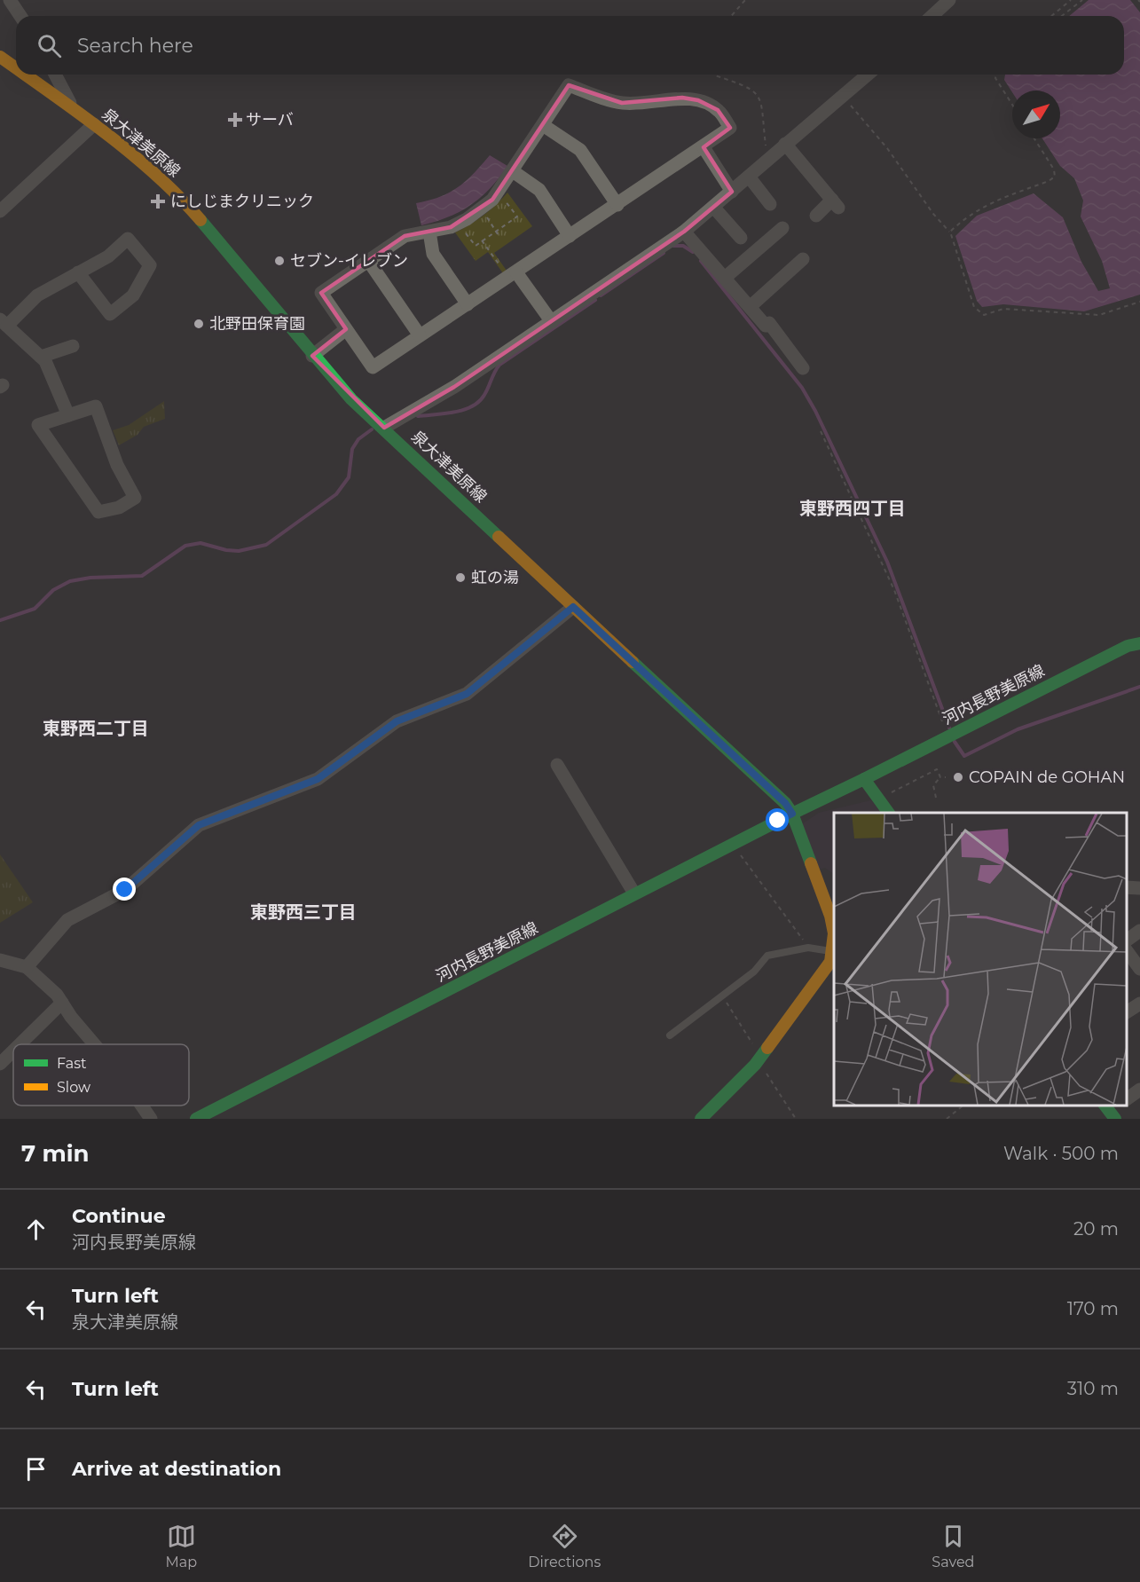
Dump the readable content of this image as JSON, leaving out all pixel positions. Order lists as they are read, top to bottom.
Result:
{
  "streets": {
    "main road": ["泉大津美原線", "河内長野美原線"]
  },
  "crossings": [
    ["泉大津美原線", "河内長野美原線"]
  ],
  "districts": ["東野西四丁目", "東野西二丁目", "東野西三丁目"],
  "places": {
    "health": ["サーバ", "にしじまクリニック"],
    "other": [
      "セブン-イレブン",
      "北野田保育園",
      "虹の湯",
      "COPAIN de GOHAN"
    ]
  },
  "legend": ["Fast", "Slow"],
  "north": "top right",
  "page": {
    "search": "Search here",
    "heading": ["7 min", "Walk · 500 m"],
    "list": [
      ["Continue", "河内長野美原線", "20 m"],
      ["Turn left", "泉大津美原線", "170 m"],
      ["Turn left", "310 m"],
      "Arrive at destination"
    ],
    "nav": ["Map", "Directions", "Saved"]
  }
}
